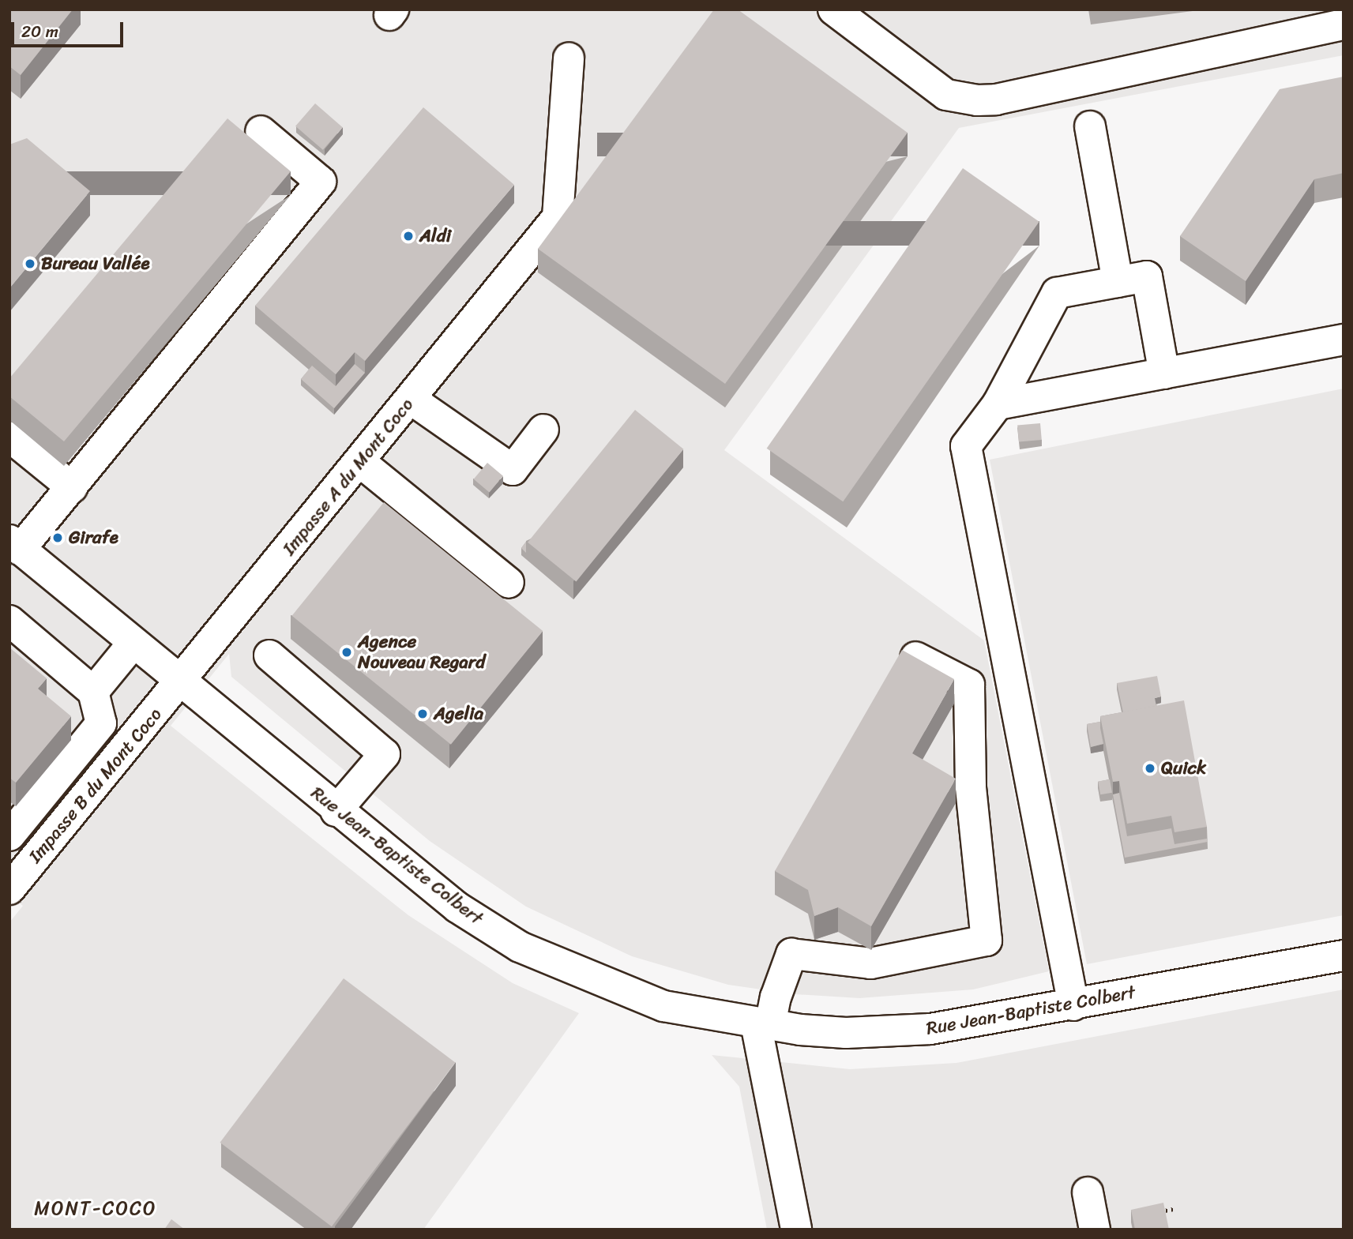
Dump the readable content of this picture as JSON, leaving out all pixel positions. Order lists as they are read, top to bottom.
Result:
{
  "streets": {
    "street": ["Impasse A du Mont Coco", "Impasse B du Mont Coco", "Rue Jean-Baptiste Colbert"]
  },
  "crossings": [
    ["Impasse A du Mont Coco", "Impasse B du Mont Coco"],
    ["Impasse A du Mont Coco", "Rue Jean-Baptiste Colbert"],
    ["Impasse B du Mont Coco", "Rue Jean-Baptiste Colbert"]
  ],
  "districts": ["MONT-COCO"],
  "places": [
    "Aldi",
    "Bureau Vallée",
    "Girafe",
    "Agence Nouveau Regard",
    "Agelia",
    "Quick"
  ],
  "scale_bar": "20 m"
}
